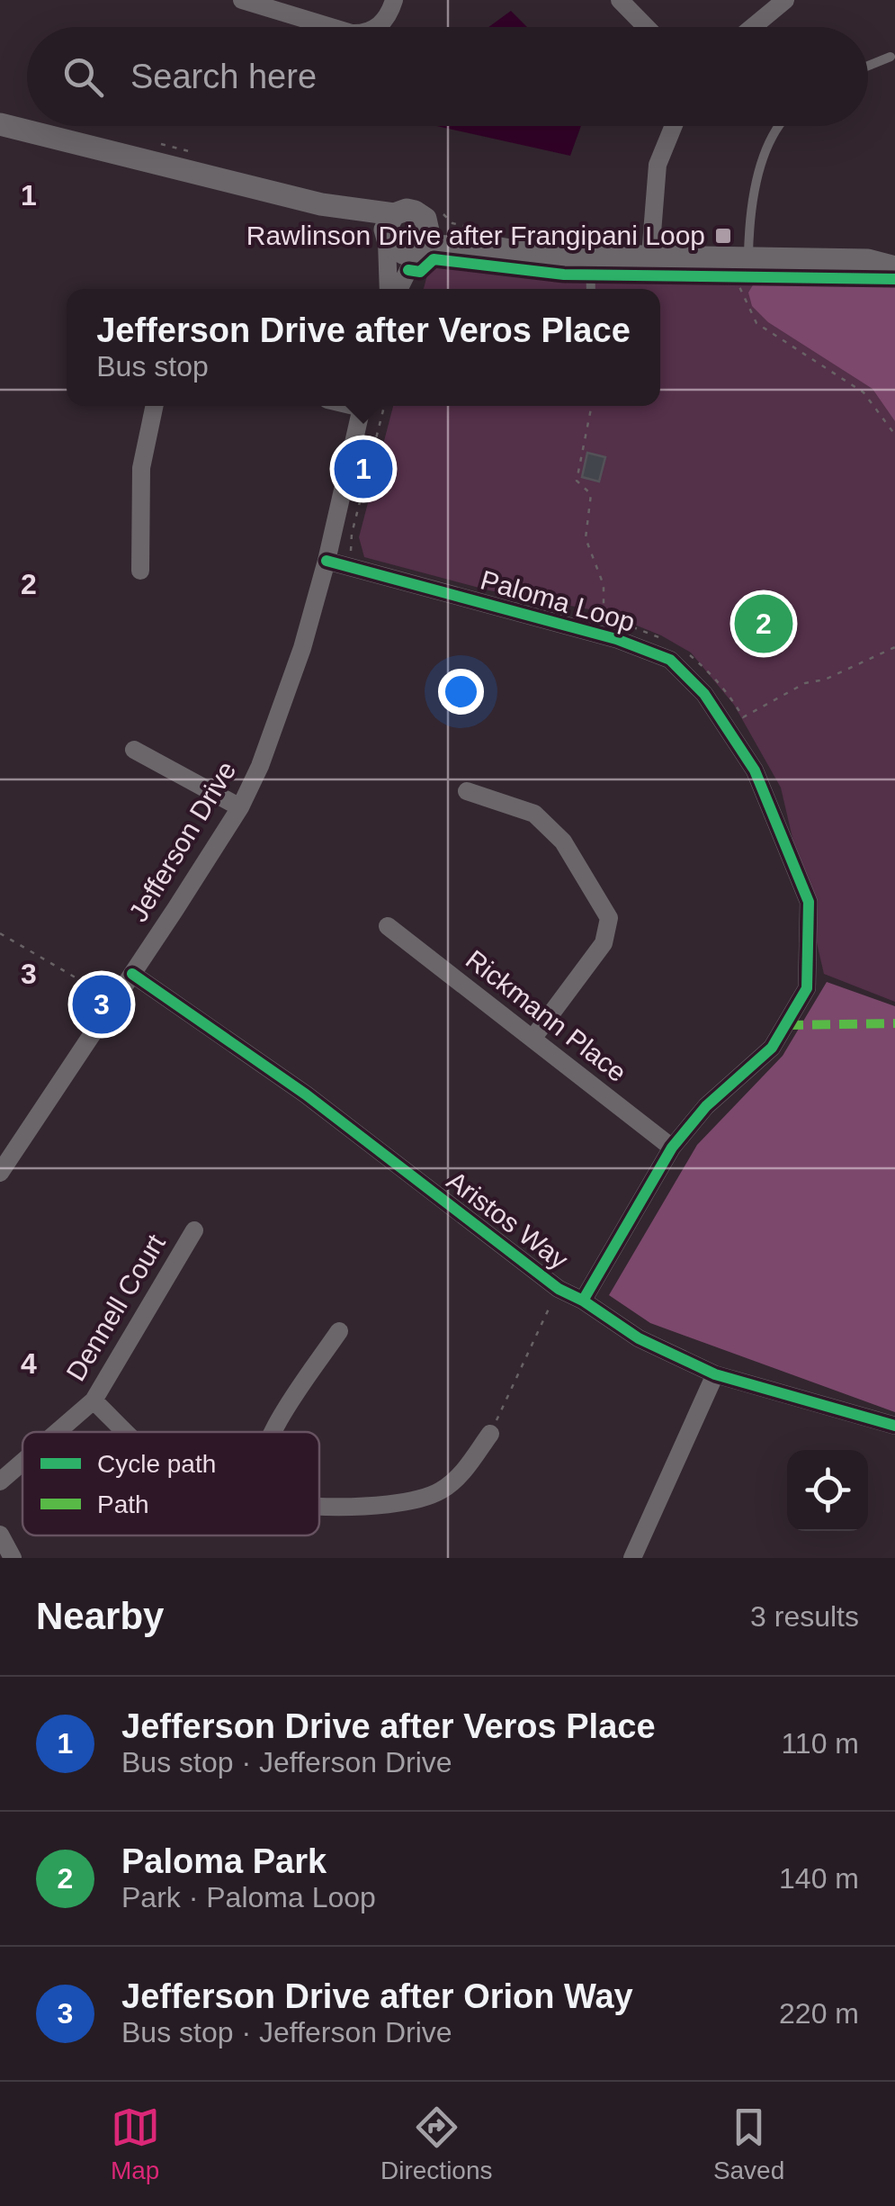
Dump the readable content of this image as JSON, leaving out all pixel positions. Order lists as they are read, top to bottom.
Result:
{
  "streets": {
    "street": [
      "Paloma Loop",
      "Jefferson Drive",
      "Rickmann Place",
      "Aristos Way",
      "Dennell Court"
    ]
  },
  "crossings": [
    ["Paloma Loop", "Jefferson Drive"],
    ["Paloma Loop", "Rickmann Place"],
    ["Paloma Loop", "Aristos Way"],
    ["Jefferson Drive", "Aristos Way"]
  ],
  "places": {
    "transit": ["Rawlinson Drive after Frangipani Loop"]
  },
  "legend": ["Cycle path", "Path"],
  "page": {
    "search": "Search here",
    "popup": ["Jefferson Drive after Veros Place", "Bus stop"],
    "pins": ["1", "2", "3"],
    "heading": ["Nearby", "3 results"],
    "list": [
      {
        "mark": "1",
        "name": "Jefferson Drive after Veros Place",
        "note": "Bus stop · Jefferson Drive",
        "value": "110 m"
      },
      {
        "mark": "2",
        "name": "Paloma Park",
        "note": "Park · Paloma Loop",
        "value": "140 m"
      },
      {
        "mark": "3",
        "name": "Jefferson Drive after Orion Way",
        "note": "Bus stop · Jefferson Drive",
        "value": "220 m"
      }
    ],
    "nav": ["Map", "Directions", "Saved"]
  },
  "grid": {
    "rows": [
      "1",
      "2",
      "3",
      "4"
    ]
  }
}
